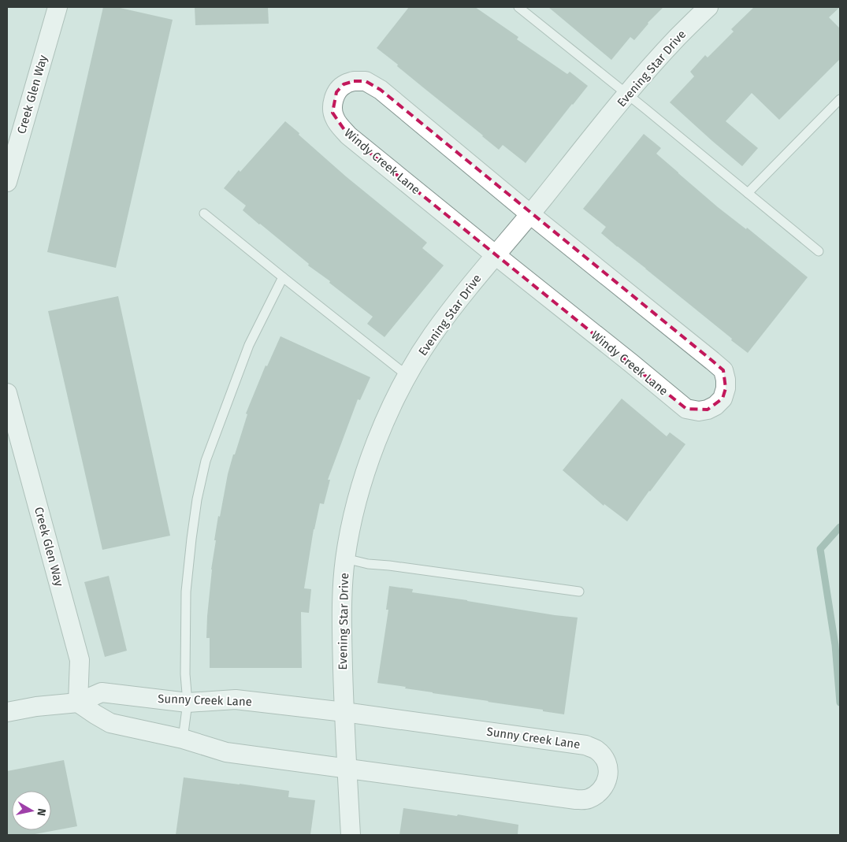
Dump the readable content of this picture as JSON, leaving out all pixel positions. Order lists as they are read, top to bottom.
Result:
{
  "streets": {
    "street": [
      "Evening Star Drive",
      "Creek Glen Way",
      "Windy Creek Lane",
      "Sunny Creek Lane"
    ]
  },
  "crossings": [
    ["Evening Star Drive", "Windy Creek Lane"],
    ["Evening Star Drive", "Sunny Creek Lane"],
    ["Creek Glen Way", "Sunny Creek Lane"]
  ],
  "north": "right"
}
